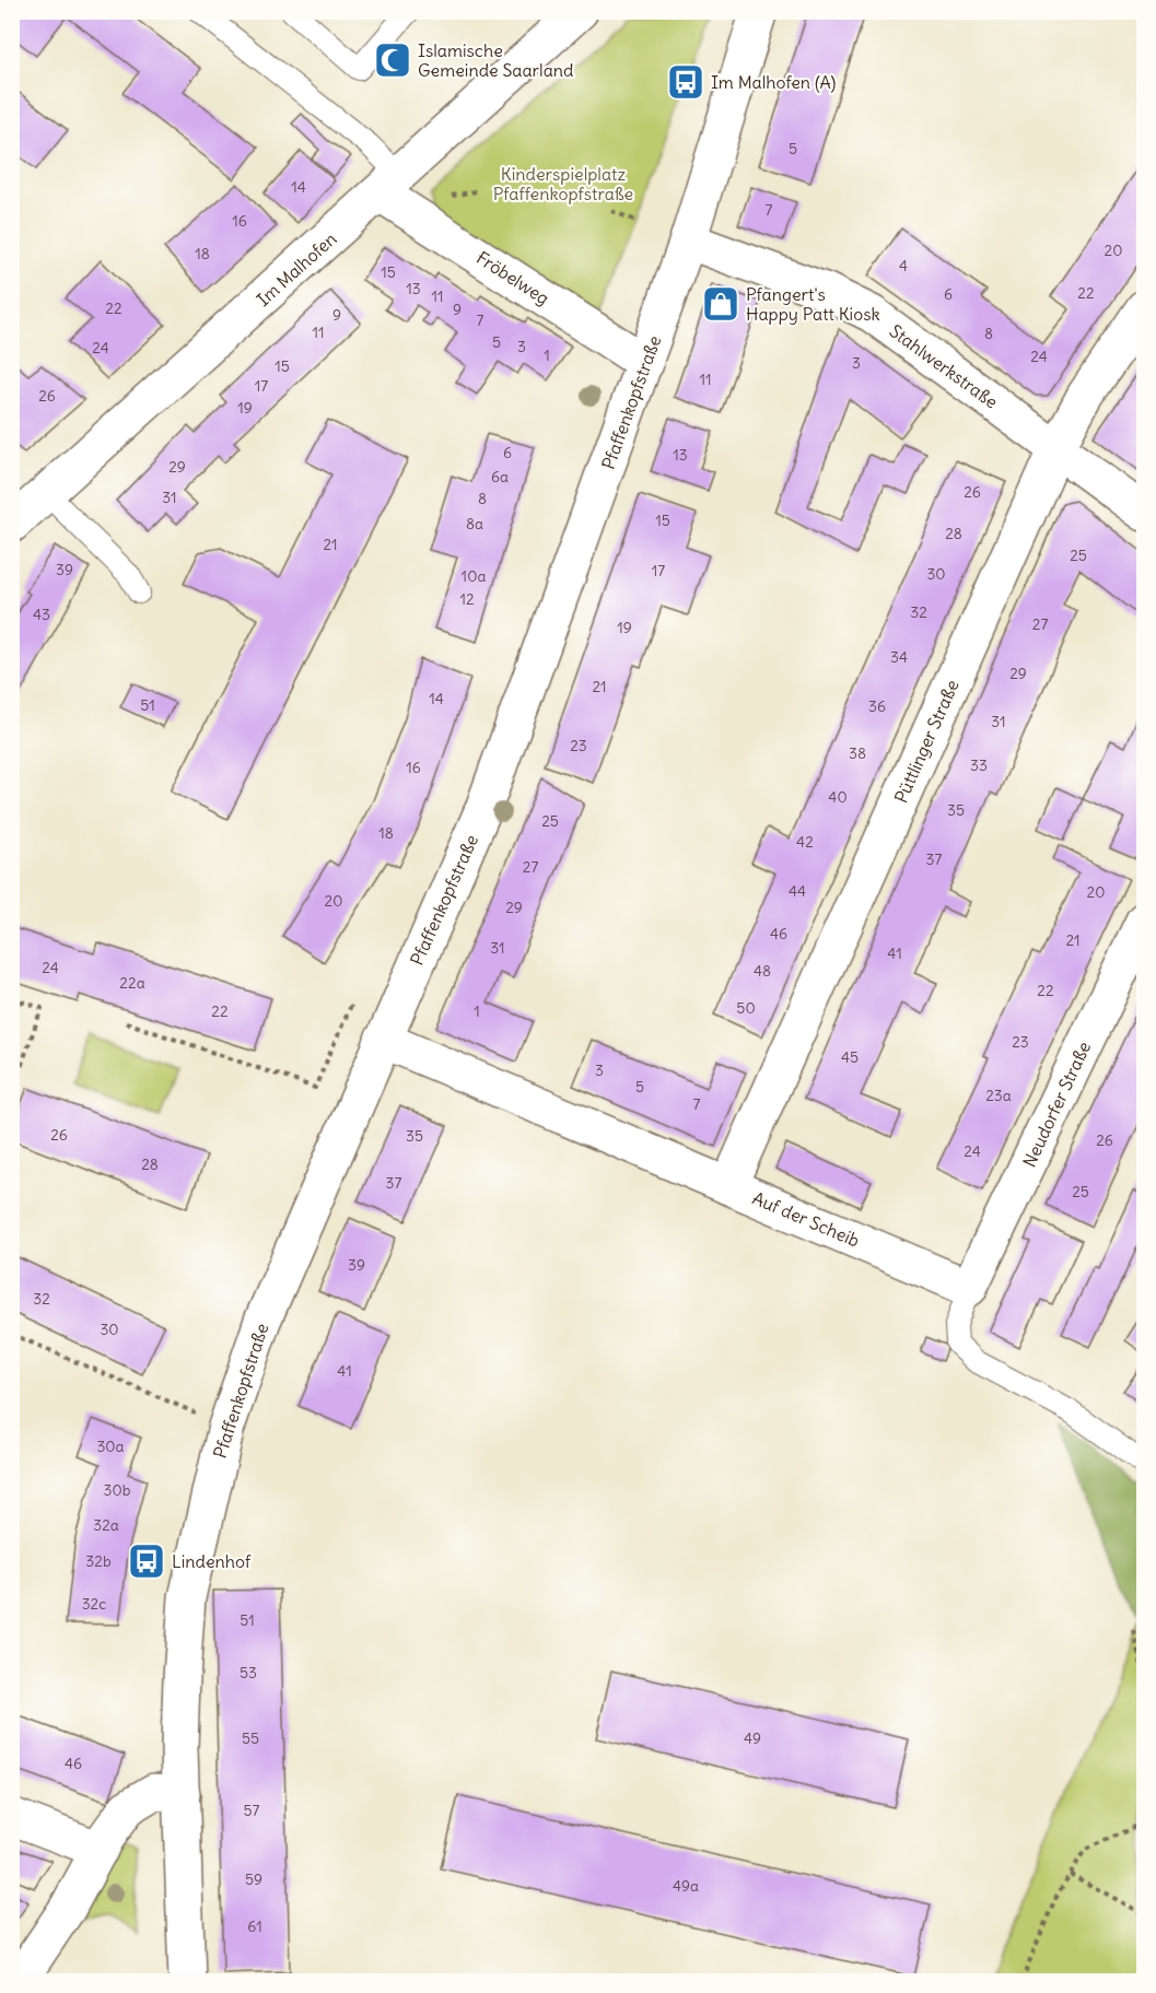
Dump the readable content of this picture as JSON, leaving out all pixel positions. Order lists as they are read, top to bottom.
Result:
{
  "streets": {
    "street": [
      "Im Malhofen",
      "Fröbelweg",
      "Stahlwerkstraße",
      "Pfaffenkopfstraße",
      "Püttlinger Straße",
      "Neudorfer Straße",
      "Auf der Scheib"
    ]
  },
  "crossings": [
    ["Im Malhofen", "Fröbelweg"],
    ["Fröbelweg", "Pfaffenkopfstraße"],
    ["Stahlwerkstraße", "Pfaffenkopfstraße"],
    ["Stahlwerkstraße", "Püttlinger Straße"],
    ["Pfaffenkopfstraße", "Auf der Scheib"],
    ["Püttlinger Straße", "Auf der Scheib"],
    ["Neudorfer Straße", "Auf der Scheib"]
  ],
  "parks": ["Kinderspielplatz Pfaffenkopfstraße"],
  "places": {
    "mosque": ["Islamische Gemeinde Saarland"],
    "bus stop": ["Im Malhofen (A)", "Lindenhof"],
    "shop": ["Pfangert's Happy Patt Kiosk"]
  },
  "house_numbers": [
    "5",
    "14",
    "7",
    "16",
    "20",
    "18",
    "4",
    "15",
    "13",
    "22",
    "6",
    "11",
    "22",
    "9",
    "9",
    "7",
    "11",
    "8",
    "5",
    "3",
    "24",
    "1",
    "24",
    "3",
    "15",
    "11",
    "17",
    "26",
    "19",
    "6",
    "13",
    "29",
    "6a",
    "26",
    "31",
    "8",
    "15",
    "8a",
    "28",
    "21",
    "25",
    "39",
    "17",
    "30",
    "10a",
    "12",
    "32",
    "43",
    "27",
    "19",
    "34",
    "29",
    "21",
    "14",
    "51",
    "36",
    "31",
    "23",
    "38",
    "33",
    "16",
    "40",
    "35",
    "25",
    "18",
    "42",
    "37",
    "27",
    "44",
    "20",
    "20",
    "29",
    "46",
    "21",
    "31",
    "41",
    "24",
    "48",
    "22a",
    "22",
    "50",
    "22",
    "1",
    "23",
    "45",
    "3",
    "5",
    "23a",
    "7",
    "26",
    "35",
    "26",
    "24",
    "28",
    "37",
    "25",
    "39",
    "32",
    "30",
    "41",
    "30a",
    "30b",
    "32a",
    "32b",
    "32c",
    "51",
    "53",
    "55",
    "49",
    "46",
    "57",
    "59",
    "49a",
    "61"
  ]
}
